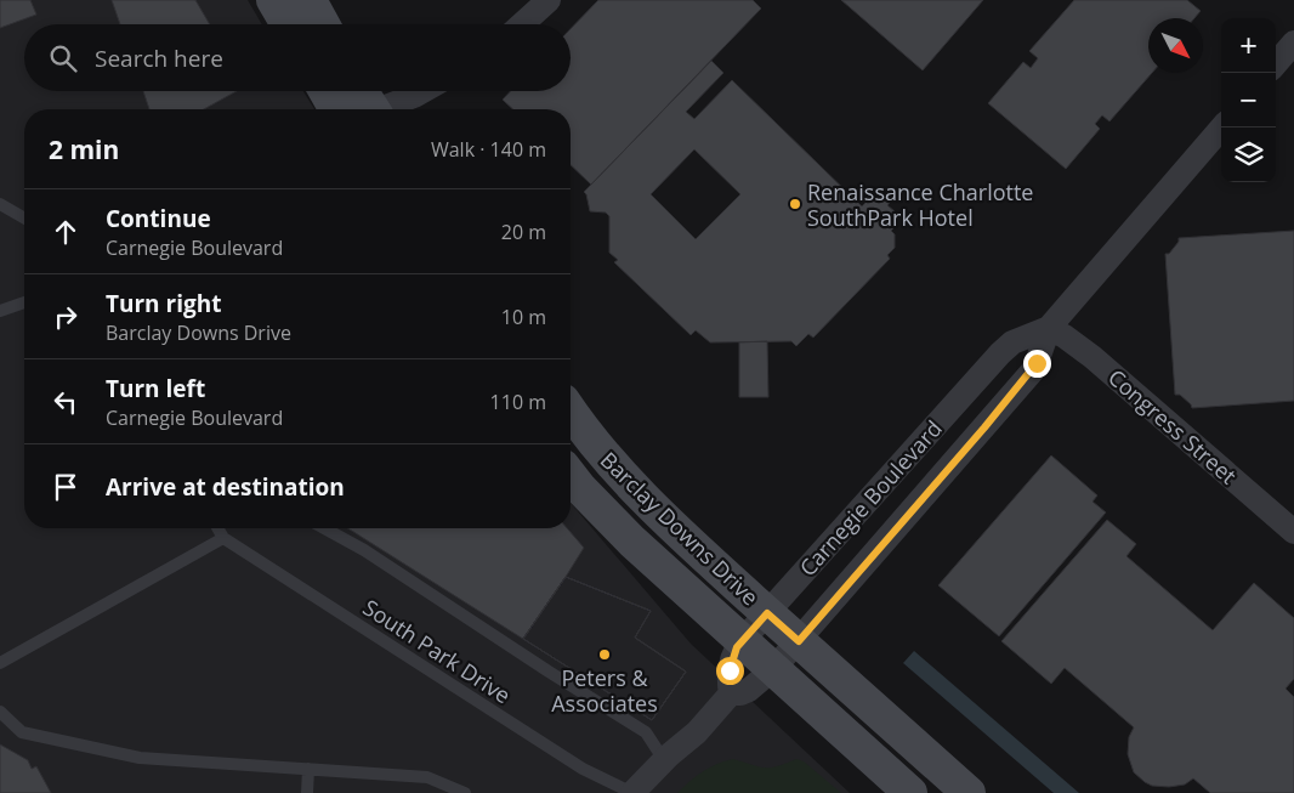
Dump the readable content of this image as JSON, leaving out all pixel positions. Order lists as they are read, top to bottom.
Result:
{
  "streets": {
    "street": ["Congress Street", "Carnegie Boulevard", "Barclay Downs Drive"],
    "lane": ["South Park Drive"]
  },
  "crossings": [
    ["Congress Street", "Carnegie Boulevard"],
    ["Carnegie Boulevard", "Barclay Downs Drive"],
    ["Carnegie Boulevard", "South Park Drive"]
  ],
  "places": ["Renaissance Charlotte SouthPark Hotel", "Peters & Associates"],
  "north": "bottom right",
  "page": {
    "map_buttons": ["+", "−"],
    "search": "Search here",
    "heading": ["2 min", "Walk · 140 m"],
    "list": [
      ["Continue", "Carnegie Boulevard", "20 m"],
      ["Turn right", "Barclay Downs Drive", "10 m"],
      ["Turn left", "Carnegie Boulevard", "110 m"],
      "Arrive at destination"
    ]
  }
}
